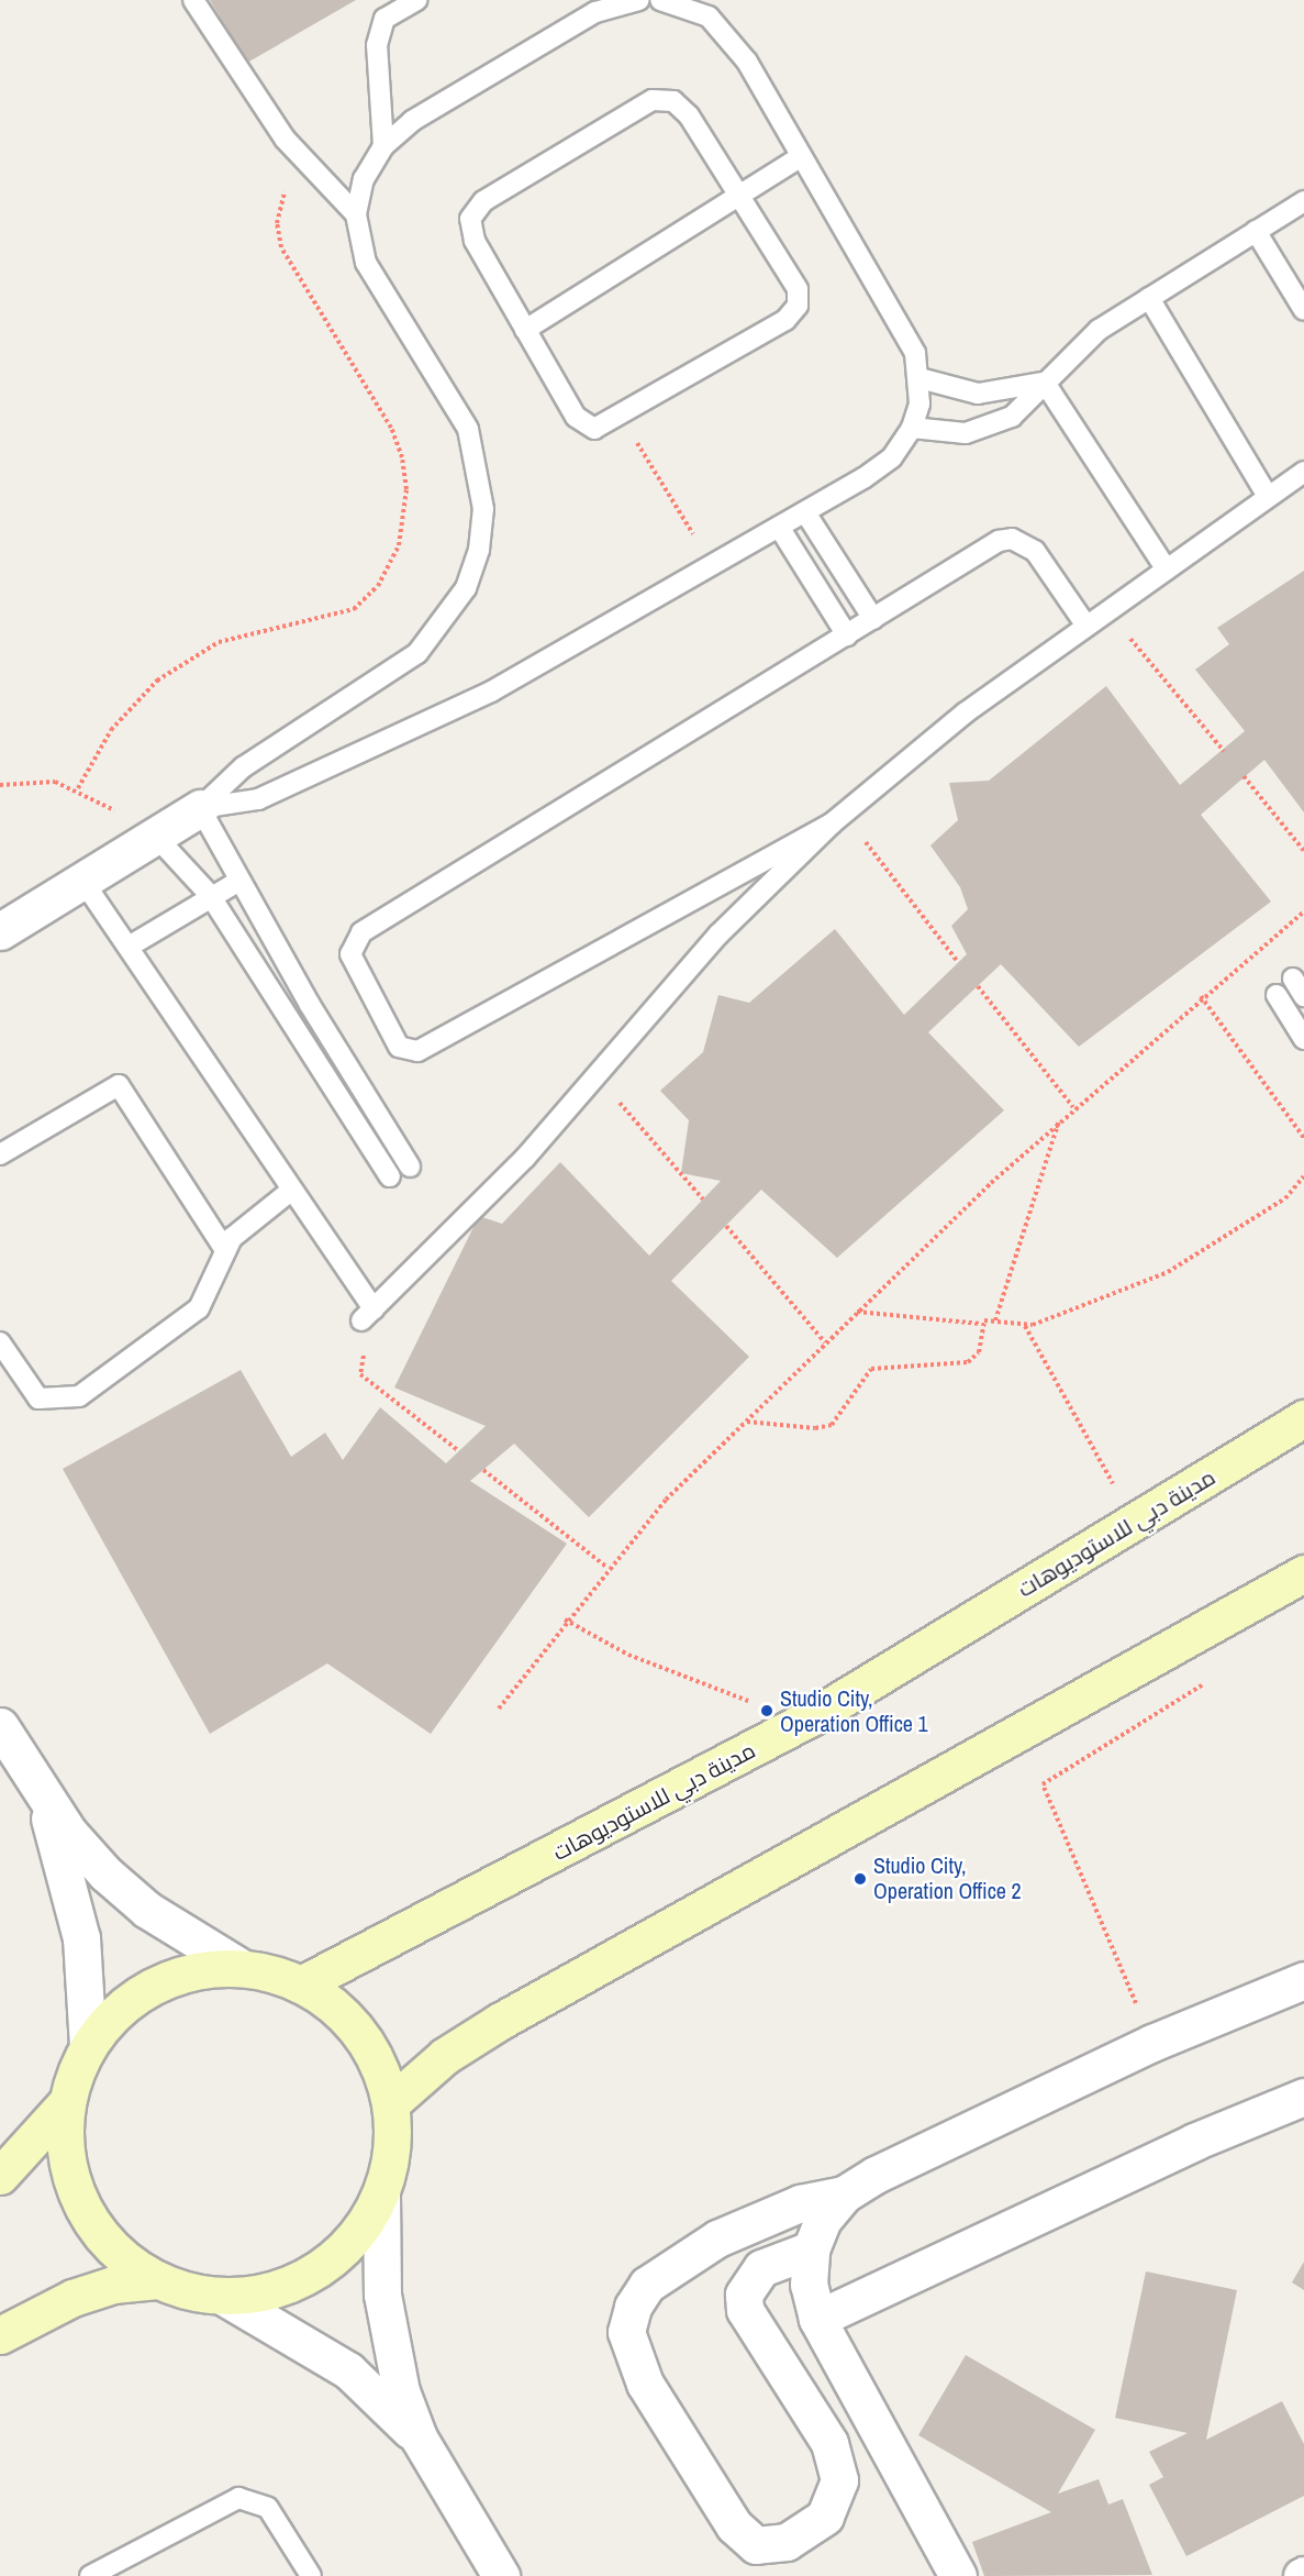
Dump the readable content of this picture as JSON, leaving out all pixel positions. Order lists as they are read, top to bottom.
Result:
{
  "streets": {
    "street": ["مدينة دبي للاستوديوهات"]
  },
  "places": ["Studio City, Operation Office 1", "Studio City, Operation Office 2"]
}
